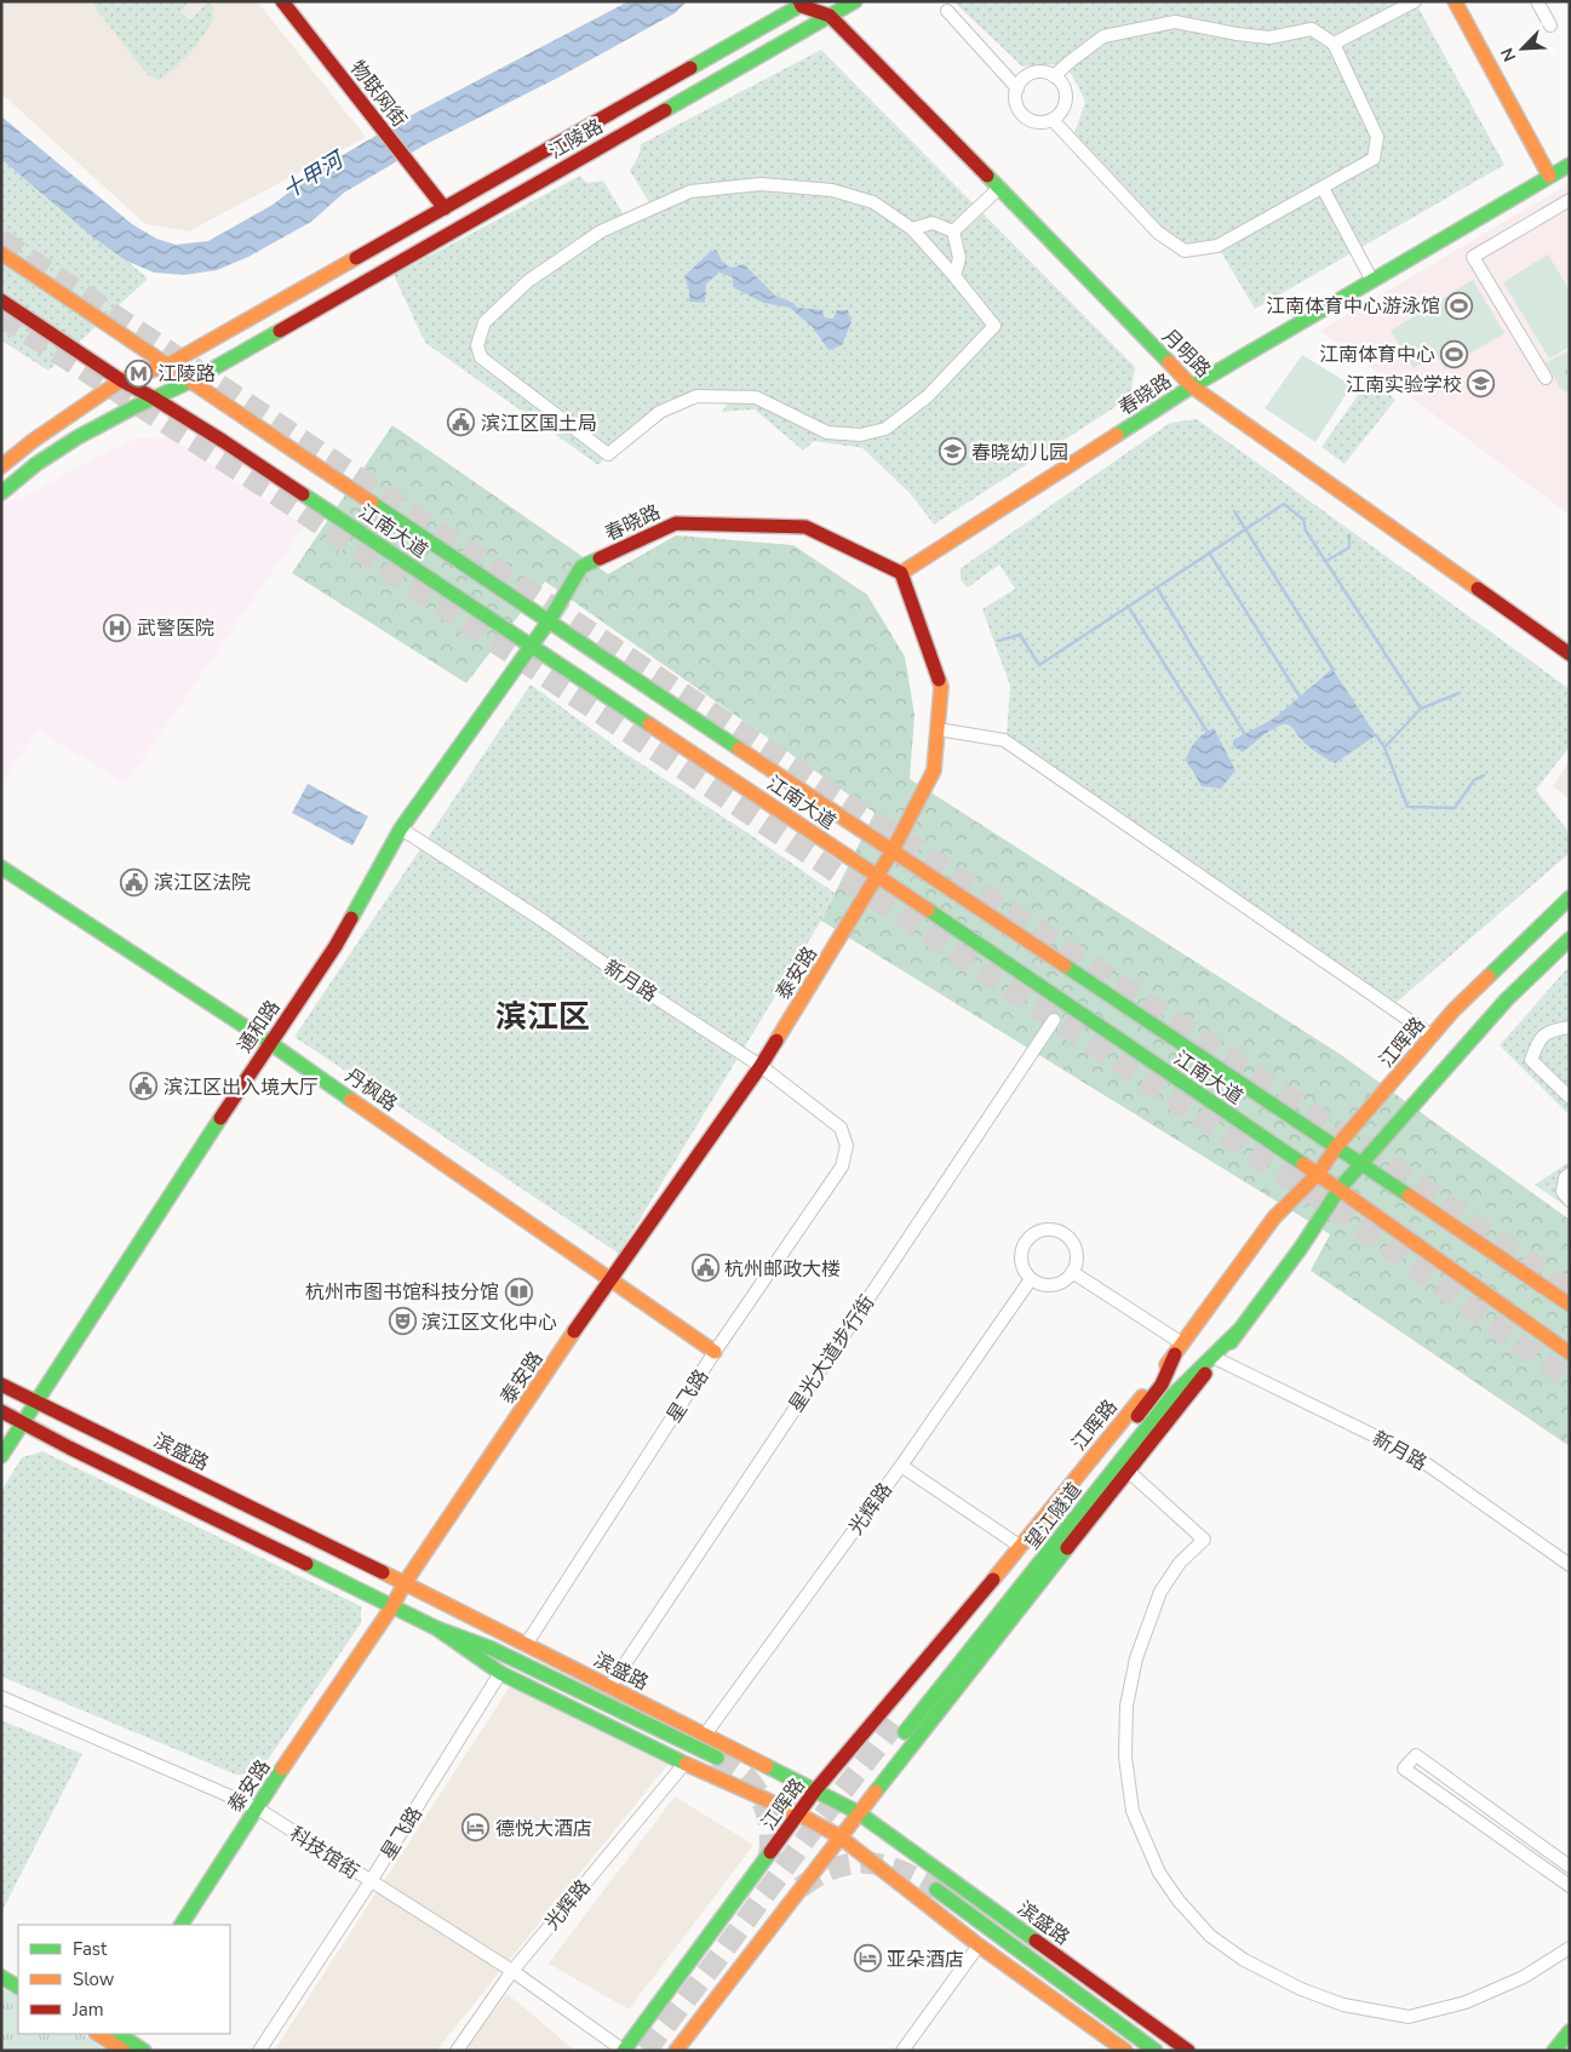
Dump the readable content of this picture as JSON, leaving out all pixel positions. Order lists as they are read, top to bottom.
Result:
{
  "streets": {
    "main road": [
      "物联网街",
      "江陵路",
      "月明路",
      "春晓路",
      "江南大道",
      "泰安路",
      "通和路",
      "江晖路",
      "丹枫路",
      "滨盛路",
      "望江隧道"
    ],
    "street": [
      "新月路",
      "星光大道步行街",
      "星飞路",
      "光辉路",
      "科技馆街"
    ]
  },
  "crossings": [
    ["物联网街", "江陵路"],
    ["江陵路", "月明路"],
    ["江陵路", "江南大道"],
    ["月明路", "春晓路"],
    ["春晓路", "江南大道"],
    ["春晓路", "通和路"],
    ["江南大道", "泰安路"],
    ["江南大道", "通和路"],
    ["江南大道", "江晖路"],
    ["泰安路", "新月路"],
    ["泰安路", "丹枫路"],
    ["泰安路", "滨盛路"],
    ["泰安路", "科技馆街"],
    ["新月路", "通和路"],
    ["新月路", "星飞路"],
    ["通和路", "丹枫路"],
    ["通和路", "滨盛路"],
    ["江晖路", "滨盛路"],
    ["江晖路", "望江隧道"],
    ["江晖路", "科技馆街"],
    ["丹枫路", "星飞路"],
    ["星光大道步行街", "滨盛路"],
    ["星飞路", "滨盛路"],
    ["星飞路", "科技馆街"],
    ["滨盛路", "光辉路"],
    ["光辉路", "科技馆街"]
  ],
  "districts": ["滨江区"],
  "water": ["十甲河"],
  "places": {
    "sports": ["江南体育中心游泳馆", "江南体育中心"],
    "metro station": ["江陵路"],
    "school or university": ["江南实验学校", "春晓幼儿园"],
    "public building": [
      "滨江区国土局",
      "滨江区法院",
      "滨江区出入境大厅",
      "杭州邮政大楼"
    ],
    "hospital": ["武警医院"],
    "library": ["杭州市图书馆科技分馆"],
    "theatre": ["滨江区文化中心"],
    "hotel": ["德悦大酒店", "亚朵酒店"]
  },
  "legend": ["Fast", "Slow", "Jam"],
  "north": "bottom left"
}
